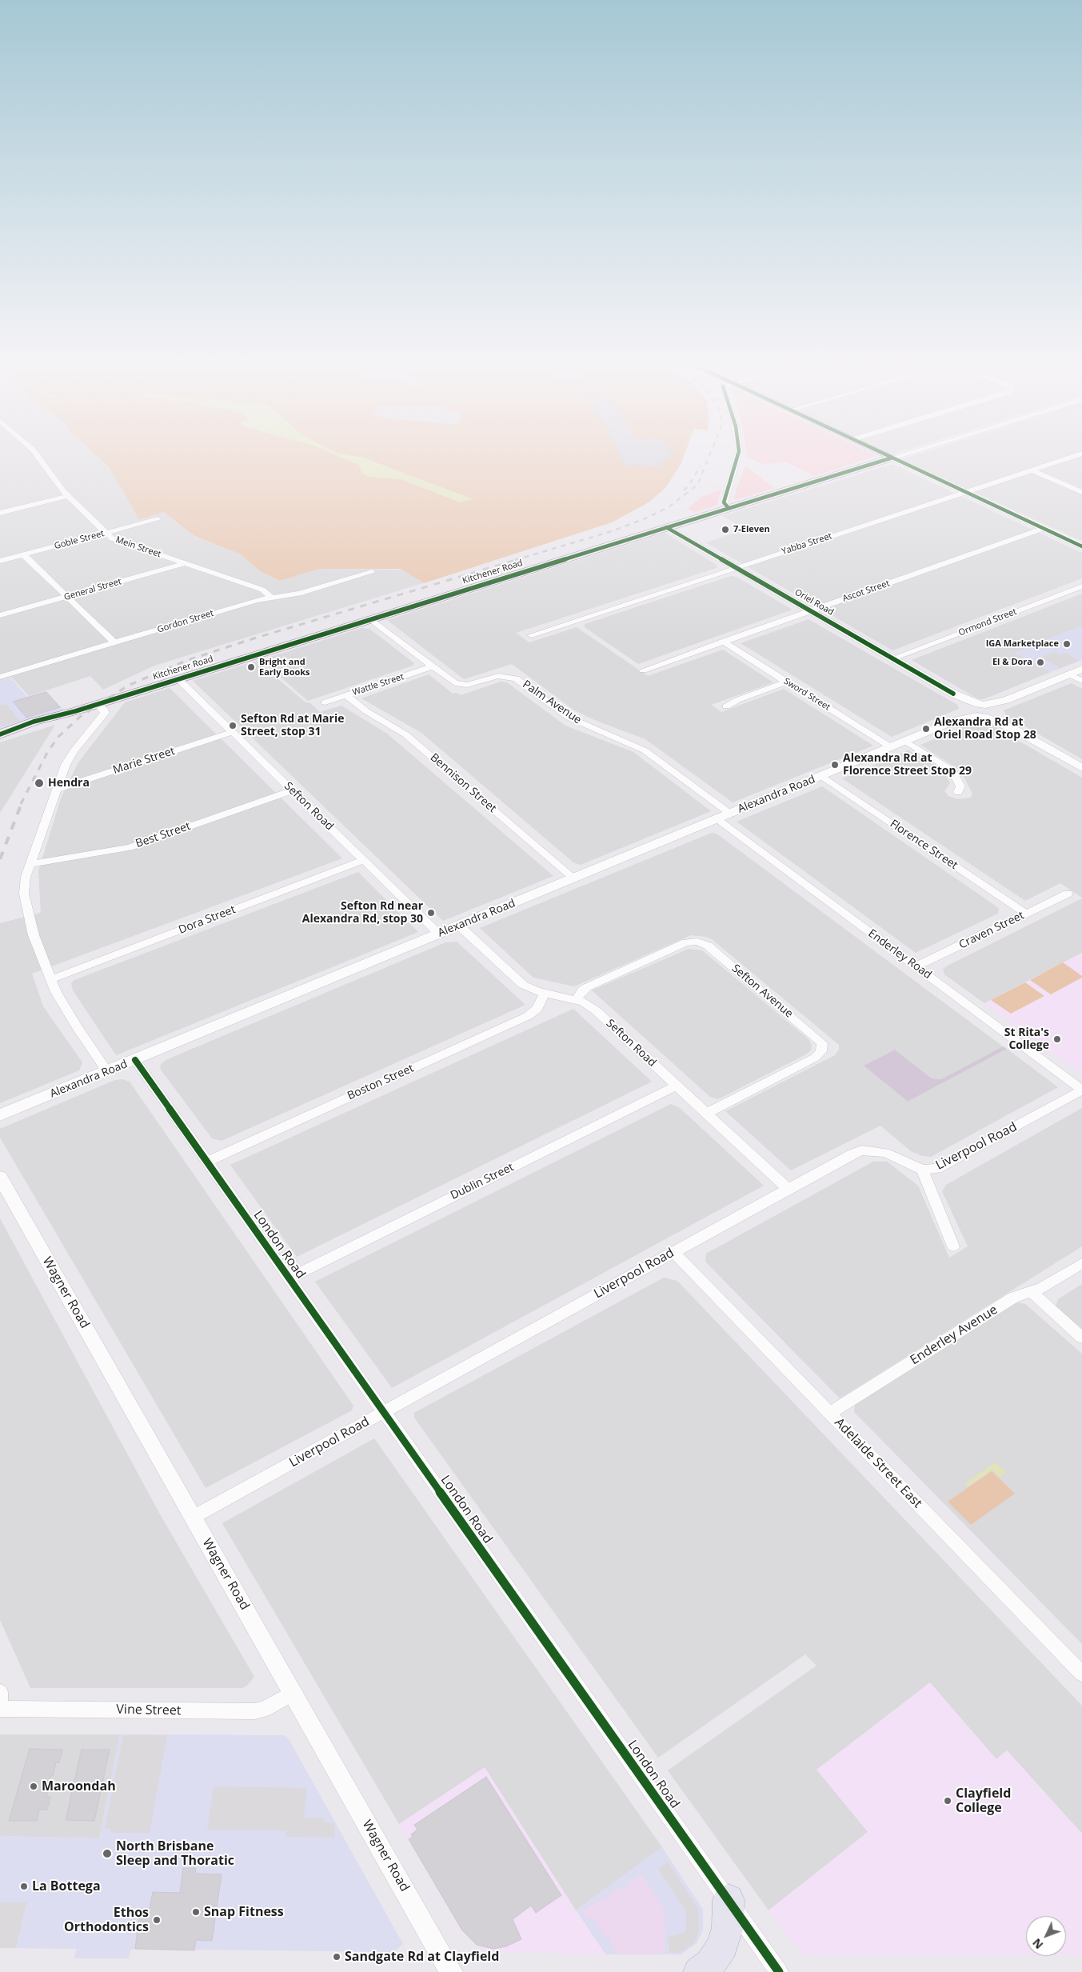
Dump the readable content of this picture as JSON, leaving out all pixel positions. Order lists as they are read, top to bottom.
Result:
{
  "streets": {
    "main road": ["Kitchener Road"],
    "street": [
      "Goble Street",
      "Yabba Street",
      "Mein Street",
      "General Street",
      "Ascot Street",
      "Oriel Road",
      "Gordon Street",
      "Ormond Street",
      "Wattle Street",
      "Sword Street",
      "Palm Avenue",
      "Marie Street",
      "Bennison Street",
      "Alexandra Road",
      "Sefton Road",
      "Best Street",
      "Florence Street",
      "Dora Street",
      "Craven Street",
      "Enderley Road",
      "Sefton Avenue",
      "Boston Street",
      "Liverpool Road",
      "Dublin Street",
      "London Road",
      "Wagner Road",
      "Enderley Avenue",
      "Adelaide Street East",
      "Vine Street"
    ]
  },
  "crossings": [
    ["Goble Street", "Mein Street"],
    ["Yabba Street", "Oriel Road"],
    ["Mein Street", "General Street"],
    ["Mein Street", "Gordon Street"],
    ["Kitchener Road", "Oriel Road"],
    ["Kitchener Road", "Palm Avenue"],
    ["Kitchener Road", "Sefton Road"],
    ["Ascot Street", "Oriel Road"],
    ["Ascot Street", "Sword Street"],
    ["Oriel Road", "Ormond Street"],
    ["Oriel Road", "Alexandra Road"],
    ["Wattle Street", "Palm Avenue"],
    ["Wattle Street", "Bennison Street"],
    ["Sword Street", "Alexandra Road"],
    ["Palm Avenue", "Alexandra Road"],
    ["Marie Street", "Sefton Road"],
    ["Bennison Street", "Alexandra Road"],
    ["Alexandra Road", "Sefton Road"],
    ["Alexandra Road", "Florence Street"],
    ["Alexandra Road", "Enderley Road"],
    ["Alexandra Road", "London Road"],
    ["Sefton Road", "Best Street"],
    ["Sefton Road", "Dora Street"],
    ["Sefton Road", "Sefton Avenue"],
    ["Sefton Road", "Boston Street"],
    ["Sefton Road", "Liverpool Road"],
    ["Sefton Road", "Dublin Street"],
    ["Florence Street", "Craven Street"],
    ["Craven Street", "Enderley Road"],
    ["Enderley Road", "Liverpool Road"],
    ["Boston Street", "London Road"],
    ["Liverpool Road", "London Road"],
    ["Liverpool Road", "Wagner Road"],
    ["Liverpool Road", "Adelaide Street East"],
    ["Dublin Street", "London Road"],
    ["Wagner Road", "Vine Street"],
    ["Enderley Avenue", "Adelaide Street East"]
  ],
  "places": [
    "7-Eleven",
    "IGA Marketplace",
    "El & Dora",
    "Bright and Early Books",
    "Sefton Rd at Marie Street, stop 31",
    "Alexandra Rd at Oriel Road Stop 28",
    "Alexandra Rd at Florence Street Stop 29",
    "Hendra",
    "Sefton Rd near Alexandra Rd, stop 30",
    "St Rita's College",
    "Maroondah",
    "Clayfield College",
    "North Brisbane Sleep and Thoratic",
    "La Bottega",
    "Snap Fitness",
    "Ethos Orthodontics",
    "Sandgate Rd at Clayfield"
  ],
  "north": "bottom left"
}
